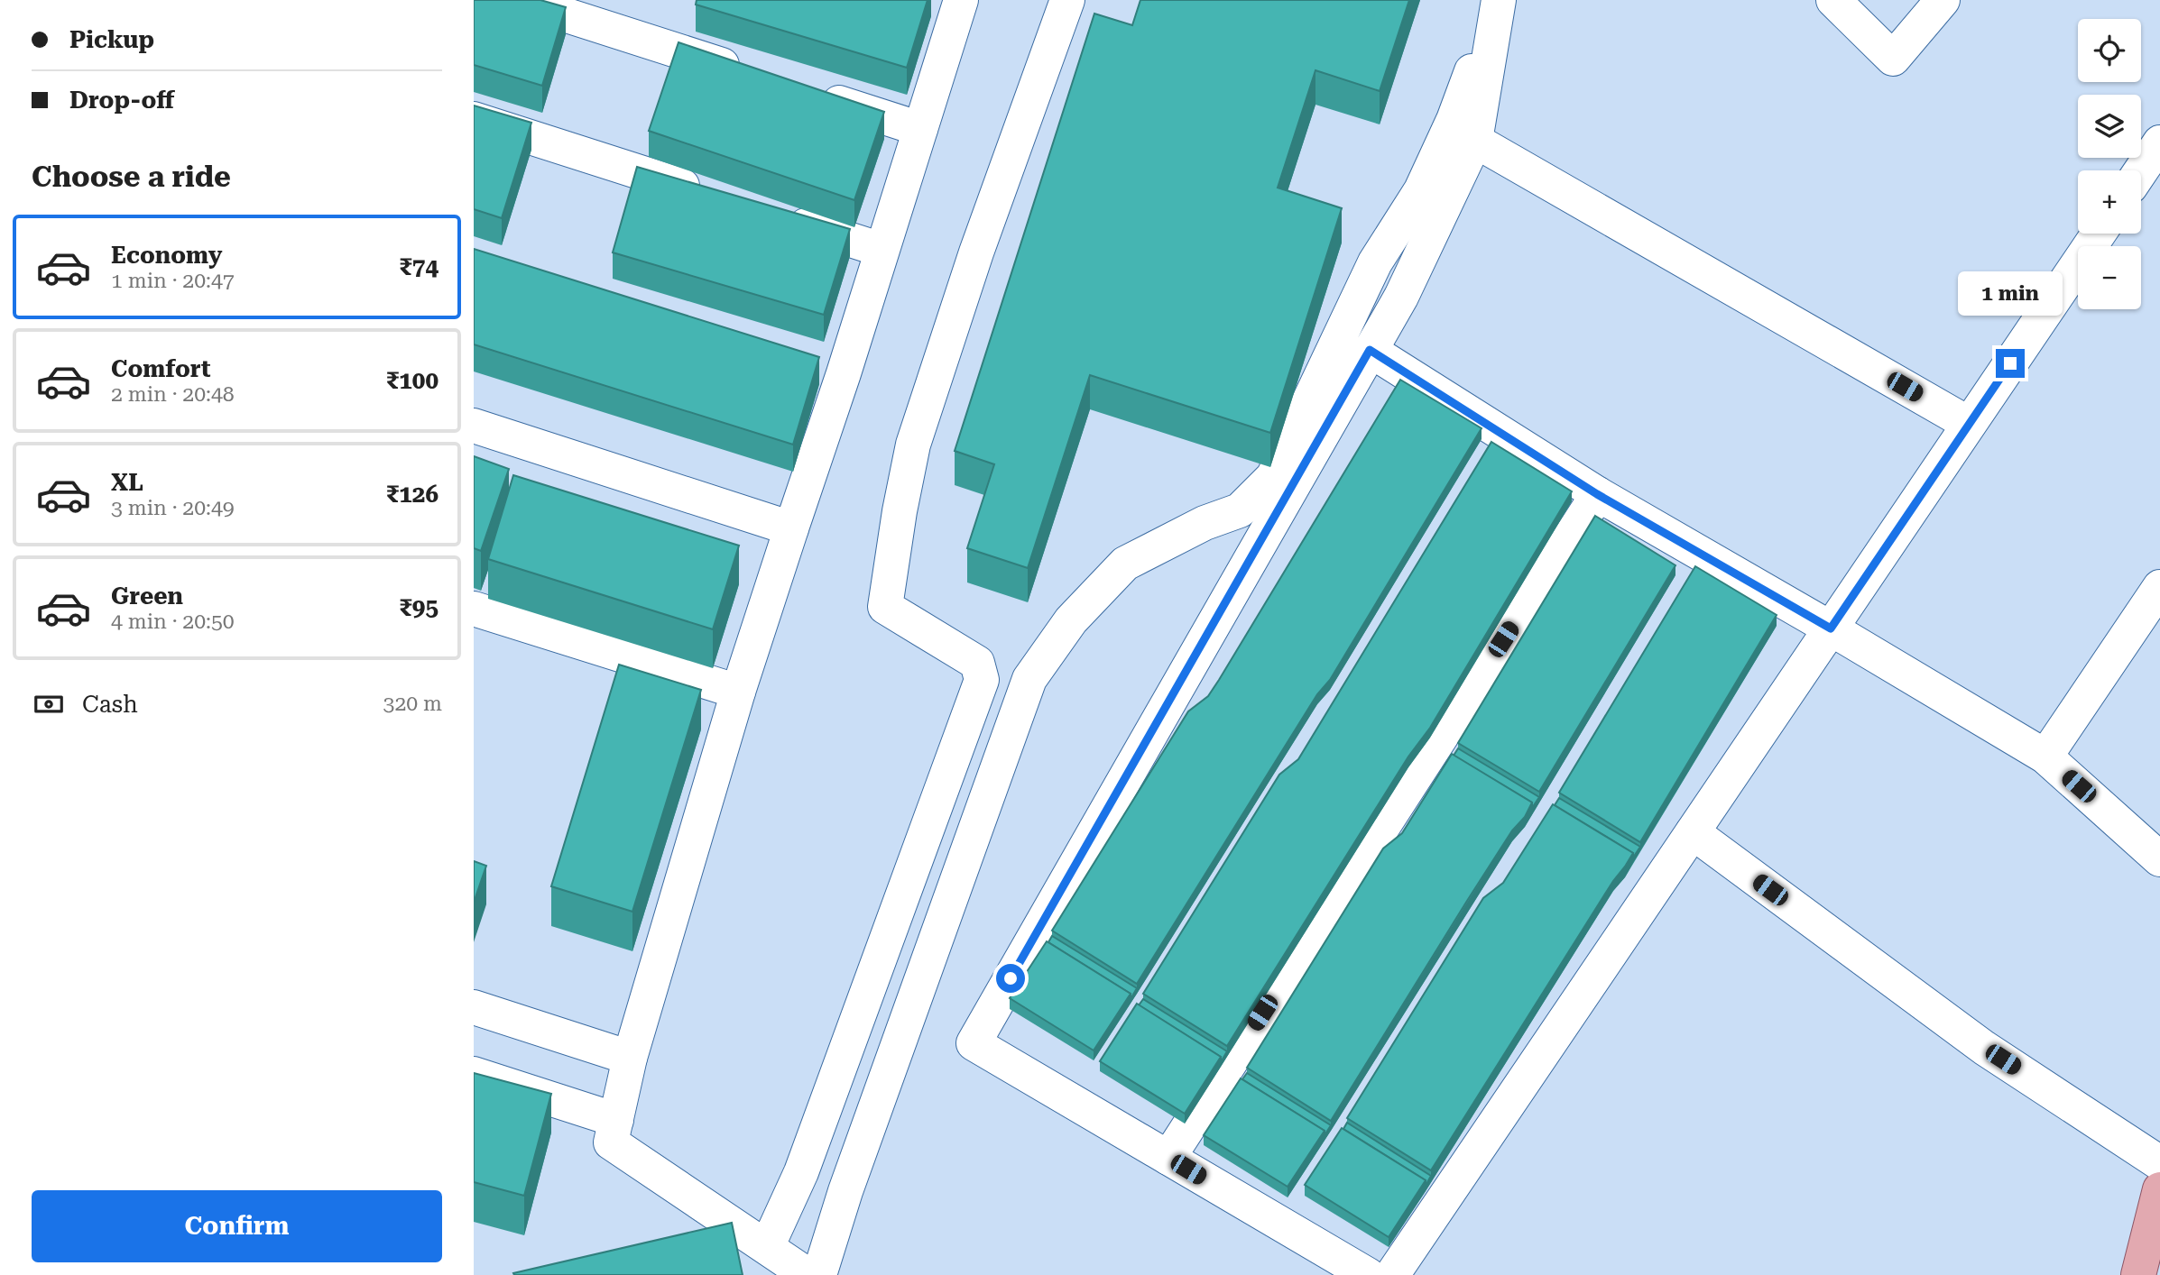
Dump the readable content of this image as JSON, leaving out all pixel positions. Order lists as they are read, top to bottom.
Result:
{
  "page": {
    "banner": ["Pickup", "Drop-off"],
    "map_buttons": ["+", "−"],
    "heading": "Choose a ride",
    "list": [
      {
        "name": "Economy",
        "note": "1 min · 20:47",
        "value": "₹74"
      },
      {
        "name": "Comfort",
        "note": "2 min · 20:48",
        "value": "₹100"
      },
      {
        "name": "XL",
        "note": "3 min · 20:49",
        "value": "₹126"
      },
      {
        "name": "Green",
        "note": "4 min · 20:50",
        "value": "₹95"
      }
    ],
    "bubble": "1 min",
    "pay": ["Cash", "320 m"],
    "buttons": "Confirm"
  }
}
